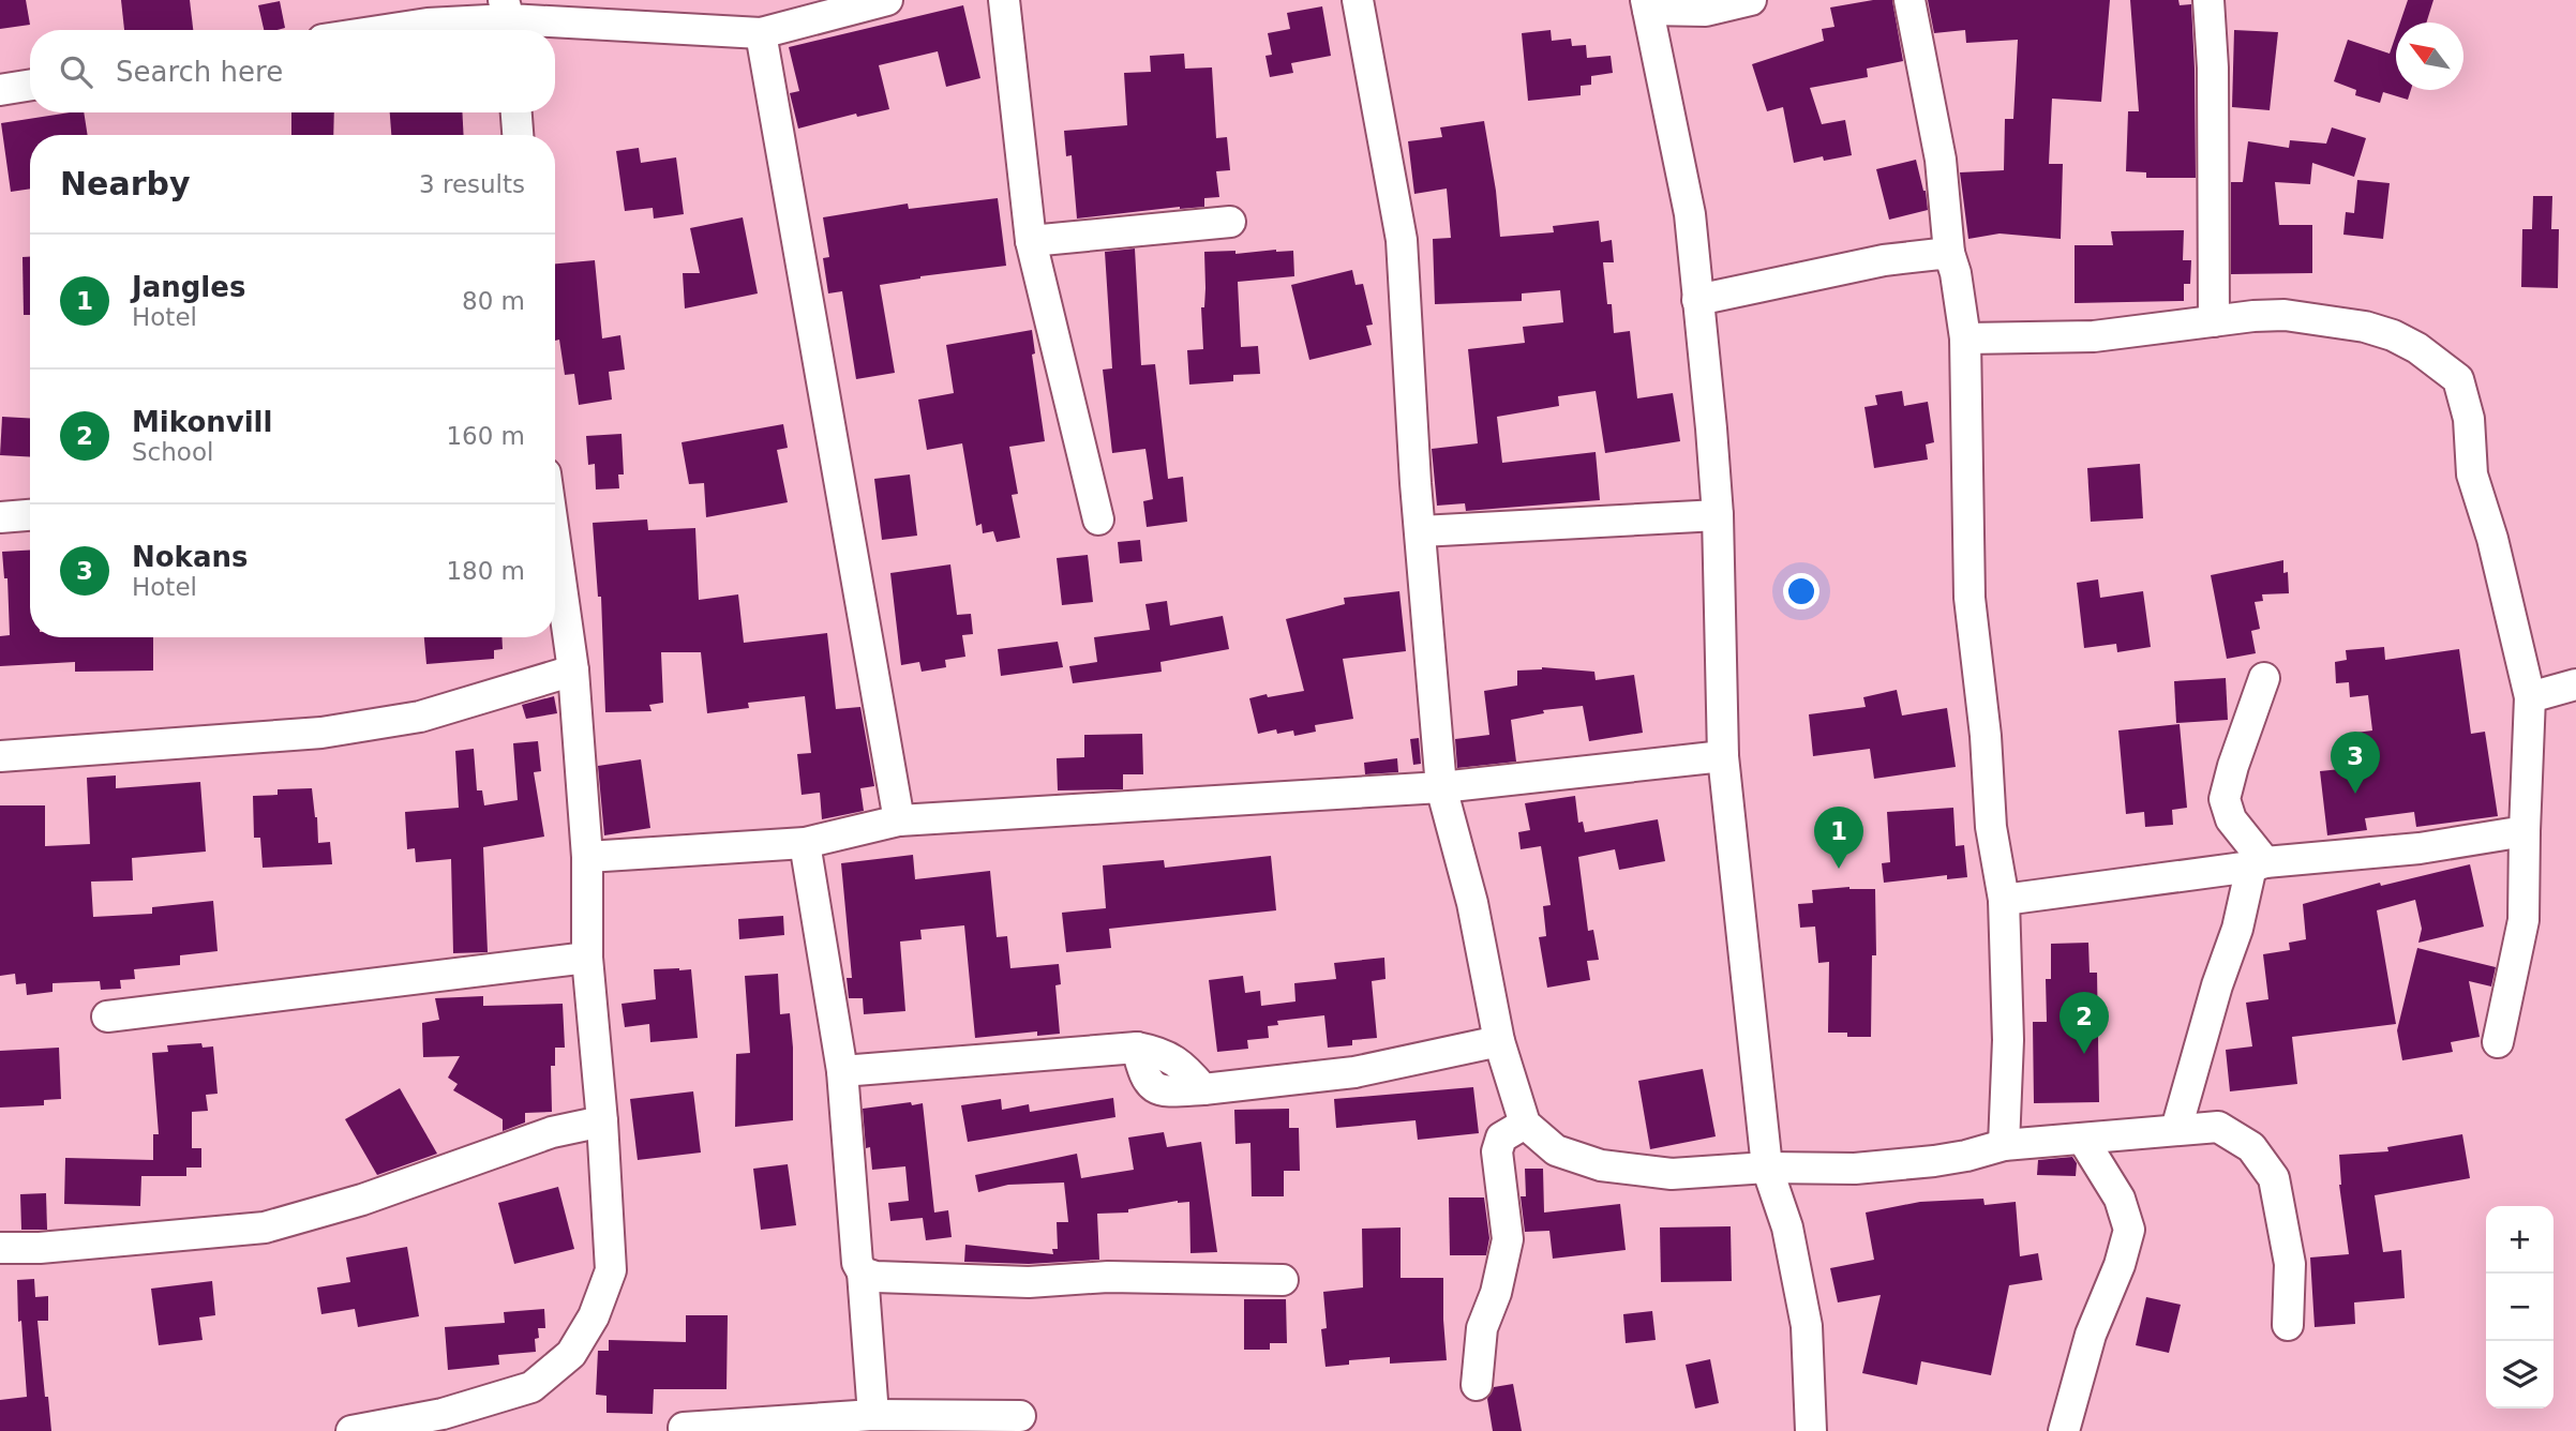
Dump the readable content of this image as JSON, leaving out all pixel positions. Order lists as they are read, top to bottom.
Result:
{
  "north": "top left",
  "page": {
    "search": "Search here",
    "heading": ["Nearby", "3 results"],
    "list": [
      {
        "mark": "1",
        "name": "Jangles",
        "note": "Hotel",
        "value": "80 m"
      },
      {
        "mark": "2",
        "name": "Mikonvill",
        "note": "School",
        "value": "160 m"
      },
      {
        "mark": "3",
        "name": "Nokans",
        "note": "Hotel",
        "value": "180 m"
      }
    ],
    "pins": ["3", "1", "2"],
    "map_buttons": ["+", "−"]
  }
}
